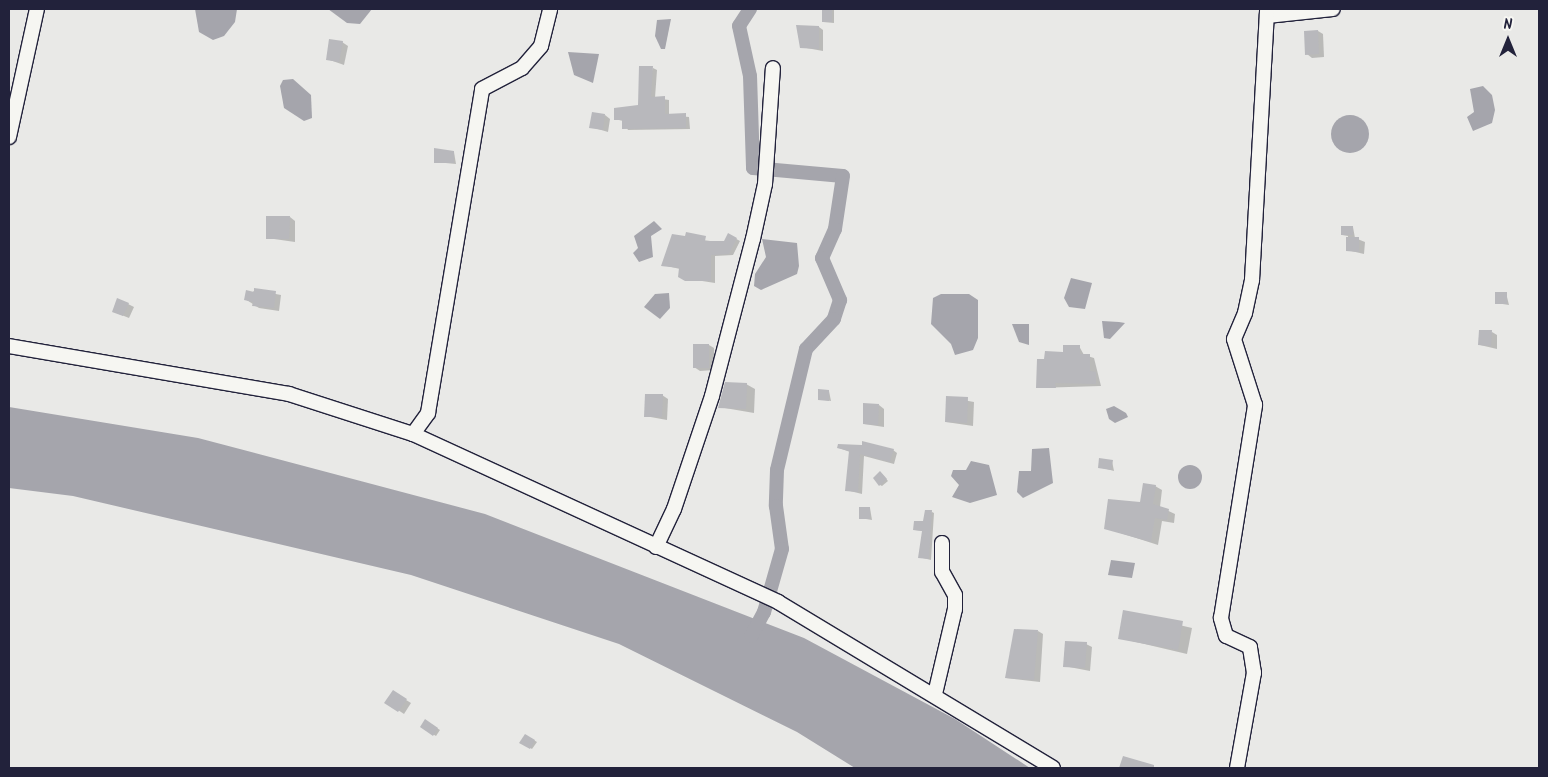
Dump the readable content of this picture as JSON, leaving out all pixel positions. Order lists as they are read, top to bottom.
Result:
{
  "north": "top"
}
